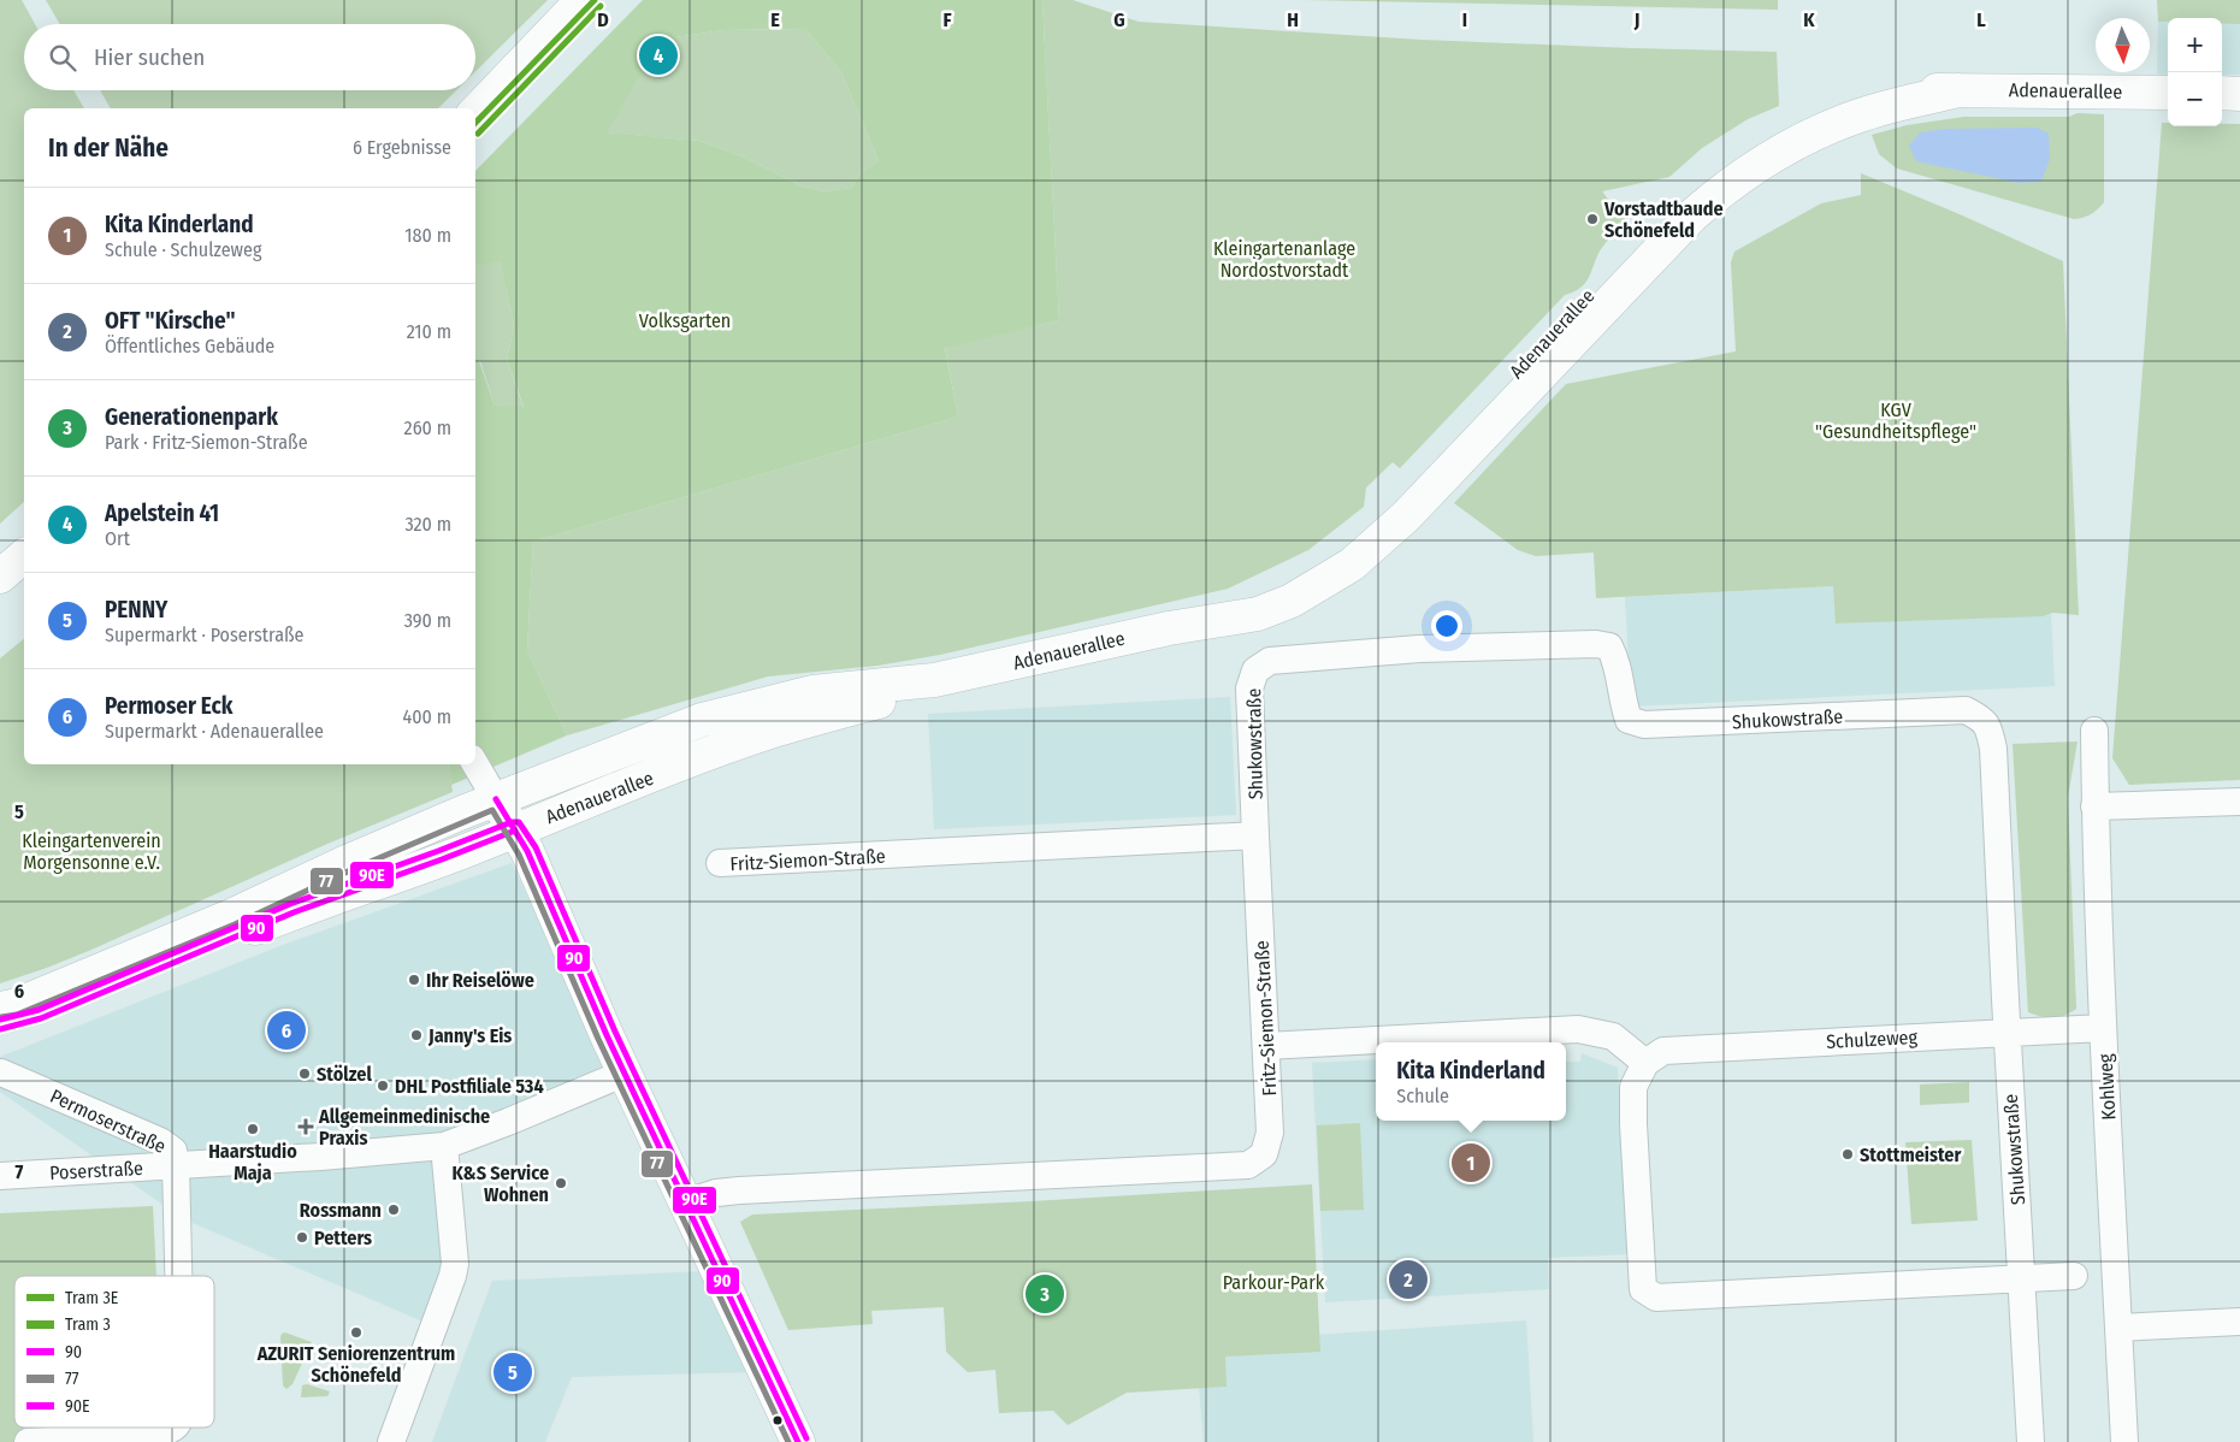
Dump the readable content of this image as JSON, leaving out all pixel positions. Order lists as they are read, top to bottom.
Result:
{
  "streets": {
    "main road": ["Adenauerallee"],
    "street": [
      "Shukowstraße",
      "Fritz-Siemon-Straße",
      "Schulzeweg",
      "Kohlweg",
      "Permoserstraße",
      "Poserstraße"
    ]
  },
  "crossings": [
    ["Shukowstraße", "Fritz-Siemon-Straße"],
    ["Shukowstraße", "Schulzeweg"],
    ["Schulzeweg", "Kohlweg"],
    ["Permoserstraße", "Poserstraße"]
  ],
  "parks": [
    "Kleingartenanlage Nordostvorstadt",
    "Volksgarten",
    "KGV \"Gesundheitspflege\"",
    "Kleingartenverein Morgensonne e.V.",
    "Parkour-Park"
  ],
  "places": {
    "other": [
      "Vorstadtbaude Schönefeld",
      "Ihr Reiselöwe",
      "Janny's Eis",
      "Stölzel",
      "DHL Postfiliale 534",
      "Haarstudio Maja",
      "Stottmeister",
      "K&S Service Wohnen",
      "Rossmann",
      "Petters",
      "AZURIT Seniorenzentrum Schönefeld"
    ],
    "health": ["Allgemeinmedinische Praxis"]
  },
  "lines": [
    "tram line 3E",
    "tram line 3",
    "transit line 90",
    "transit line 77",
    "transit line 90E"
  ],
  "legend": [
    "Tram 3E",
    "Tram 3",
    "90",
    "77",
    "90E"
  ],
  "north": "bottom",
  "page": {
    "map_buttons": ["+", "−"],
    "search": "Hier suchen",
    "pins": [
      "4",
      "6",
      "1",
      "2",
      "3",
      "5"
    ],
    "heading": ["In der Nähe", "6 Ergebnisse"],
    "list": [
      {
        "mark": "1",
        "name": "Kita Kinderland",
        "note": "Schule · Schulzeweg",
        "value": "180 m"
      },
      {
        "mark": "2",
        "name": "OFT \"Kirsche\"",
        "note": "Öffentliches Gebäude",
        "value": "210 m"
      },
      {
        "mark": "3",
        "name": "Generationenpark",
        "note": "Park · Fritz-Siemon-Straße",
        "value": "260 m"
      },
      {
        "mark": "4",
        "name": "Apelstein 41",
        "note": "Ort",
        "value": "320 m"
      },
      {
        "mark": "5",
        "name": "PENNY",
        "note": "Supermarkt · Poserstraße",
        "value": "390 m"
      },
      {
        "mark": "6",
        "name": "Permoser Eck",
        "note": "Supermarkt · Adenauerallee",
        "value": "400 m"
      }
    ],
    "popup": ["Kita Kinderland", "Schule"]
  },
  "grid": {
    "columns": [
      "D",
      "E",
      "F",
      "G",
      "H",
      "I",
      "J",
      "K",
      "L"
    ],
    "rows": ["5", "6", "7"]
  }
}
